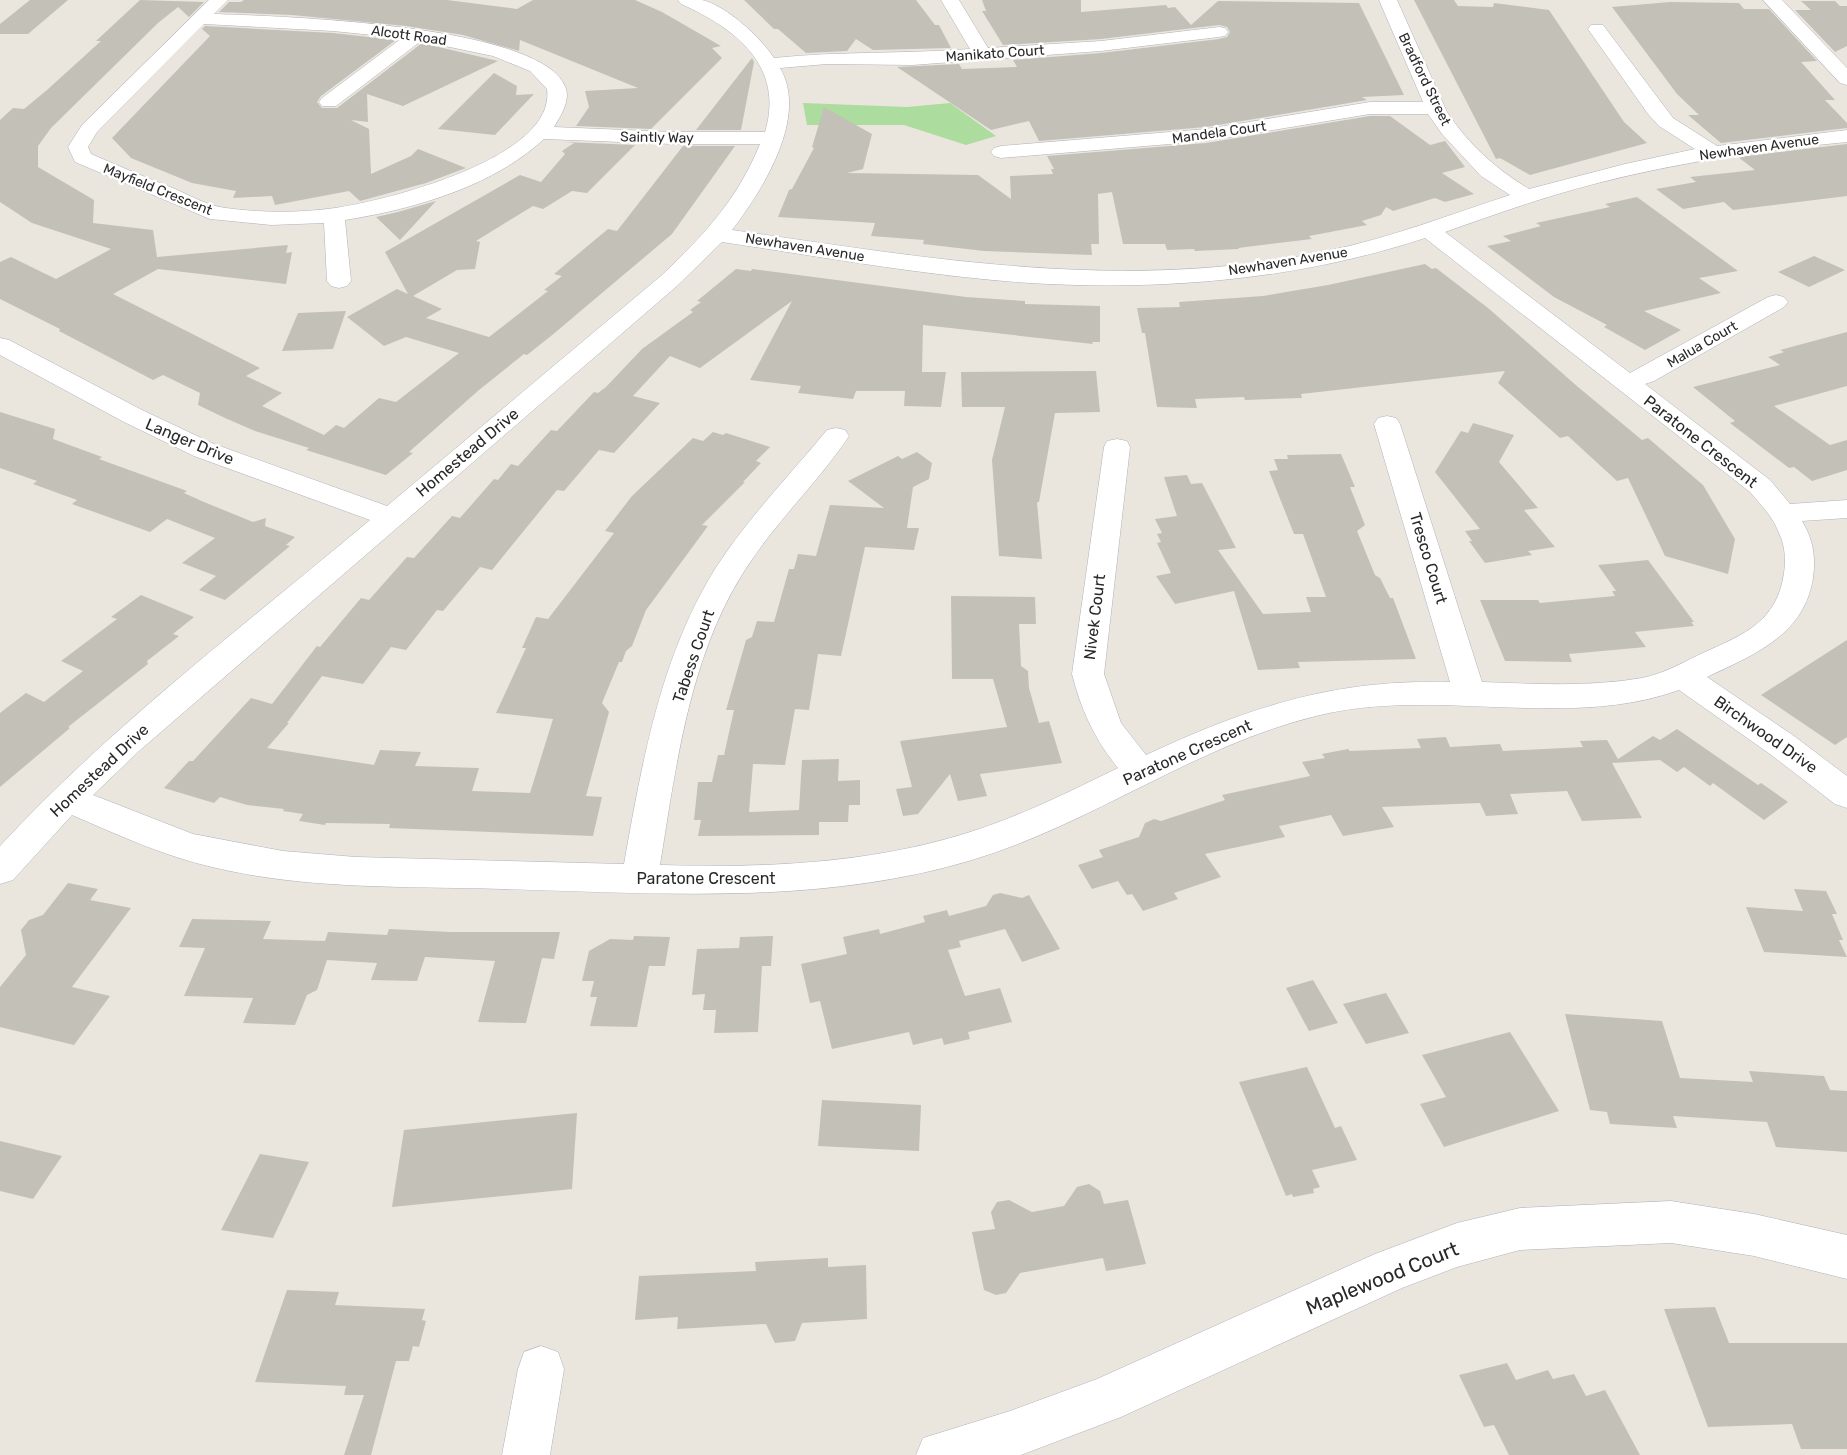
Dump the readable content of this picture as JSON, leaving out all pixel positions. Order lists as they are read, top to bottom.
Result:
{
  "streets": {
    "street": [
      "Alcott Road",
      "Manikato Court",
      "Bradford Street",
      "Mandela Court",
      "Saintly Way",
      "Newhaven Avenue",
      "Mayfield Crescent",
      "Malua Court",
      "Langer Drive",
      "Paratone Crescent",
      "Homestead Drive",
      "Tresco Court",
      "Nivek Court",
      "Tabess Court",
      "Birchwood Drive",
      "Maplewood Court"
    ]
  },
  "crossings": [
    ["Alcott Road", "Saintly Way"],
    ["Alcott Road", "Mayfield Crescent"],
    ["Manikato Court", "Homestead Drive"],
    ["Bradford Street", "Mandela Court"],
    ["Bradford Street", "Newhaven Avenue"],
    ["Saintly Way", "Mayfield Crescent"],
    ["Saintly Way", "Homestead Drive"],
    ["Newhaven Avenue", "Paratone Crescent"],
    ["Newhaven Avenue", "Homestead Drive"],
    ["Malua Court", "Paratone Crescent"],
    ["Langer Drive", "Homestead Drive"],
    ["Paratone Crescent", "Homestead Drive"],
    ["Paratone Crescent", "Tresco Court"],
    ["Paratone Crescent", "Nivek Court"],
    ["Paratone Crescent", "Tabess Court"],
    ["Paratone Crescent", "Birchwood Drive"]
  ]
}
